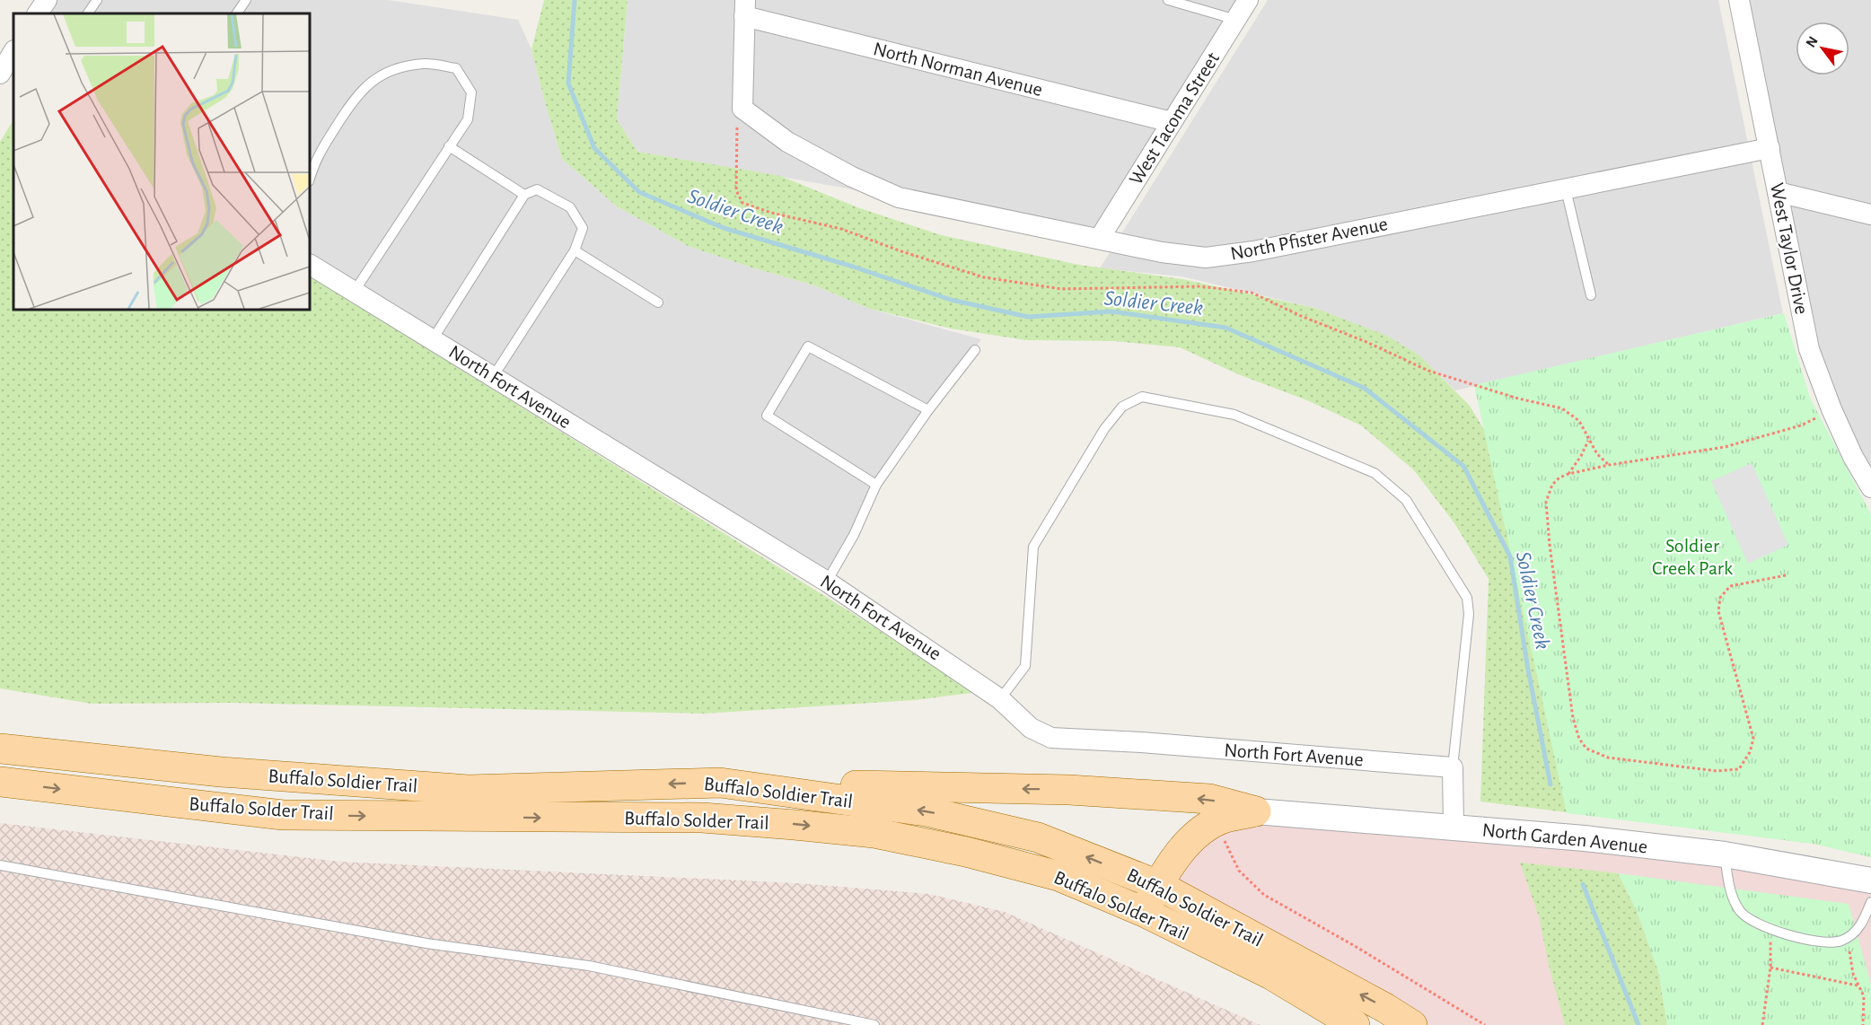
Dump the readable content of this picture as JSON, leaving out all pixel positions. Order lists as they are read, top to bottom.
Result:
{
  "streets": {
    "main road": ["Buffalo Soldier Trail", "Buffalo Solder Trail"],
    "street": [
      "North Norman Avenue",
      "West Tacoma Street",
      "North Pfister Avenue",
      "West Taylor Drive",
      "North Fort Avenue",
      "North Garden Avenue"
    ]
  },
  "crossings": [
    ["North Norman Avenue", "West Tacoma Street"],
    ["North Norman Avenue", "North Pfister Avenue"],
    ["West Tacoma Street", "North Pfister Avenue"],
    ["North Pfister Avenue", "West Taylor Drive"]
  ],
  "water": ["Soldier Creek"],
  "parks": ["Soldier Creek Park"],
  "north": "top left"
}
